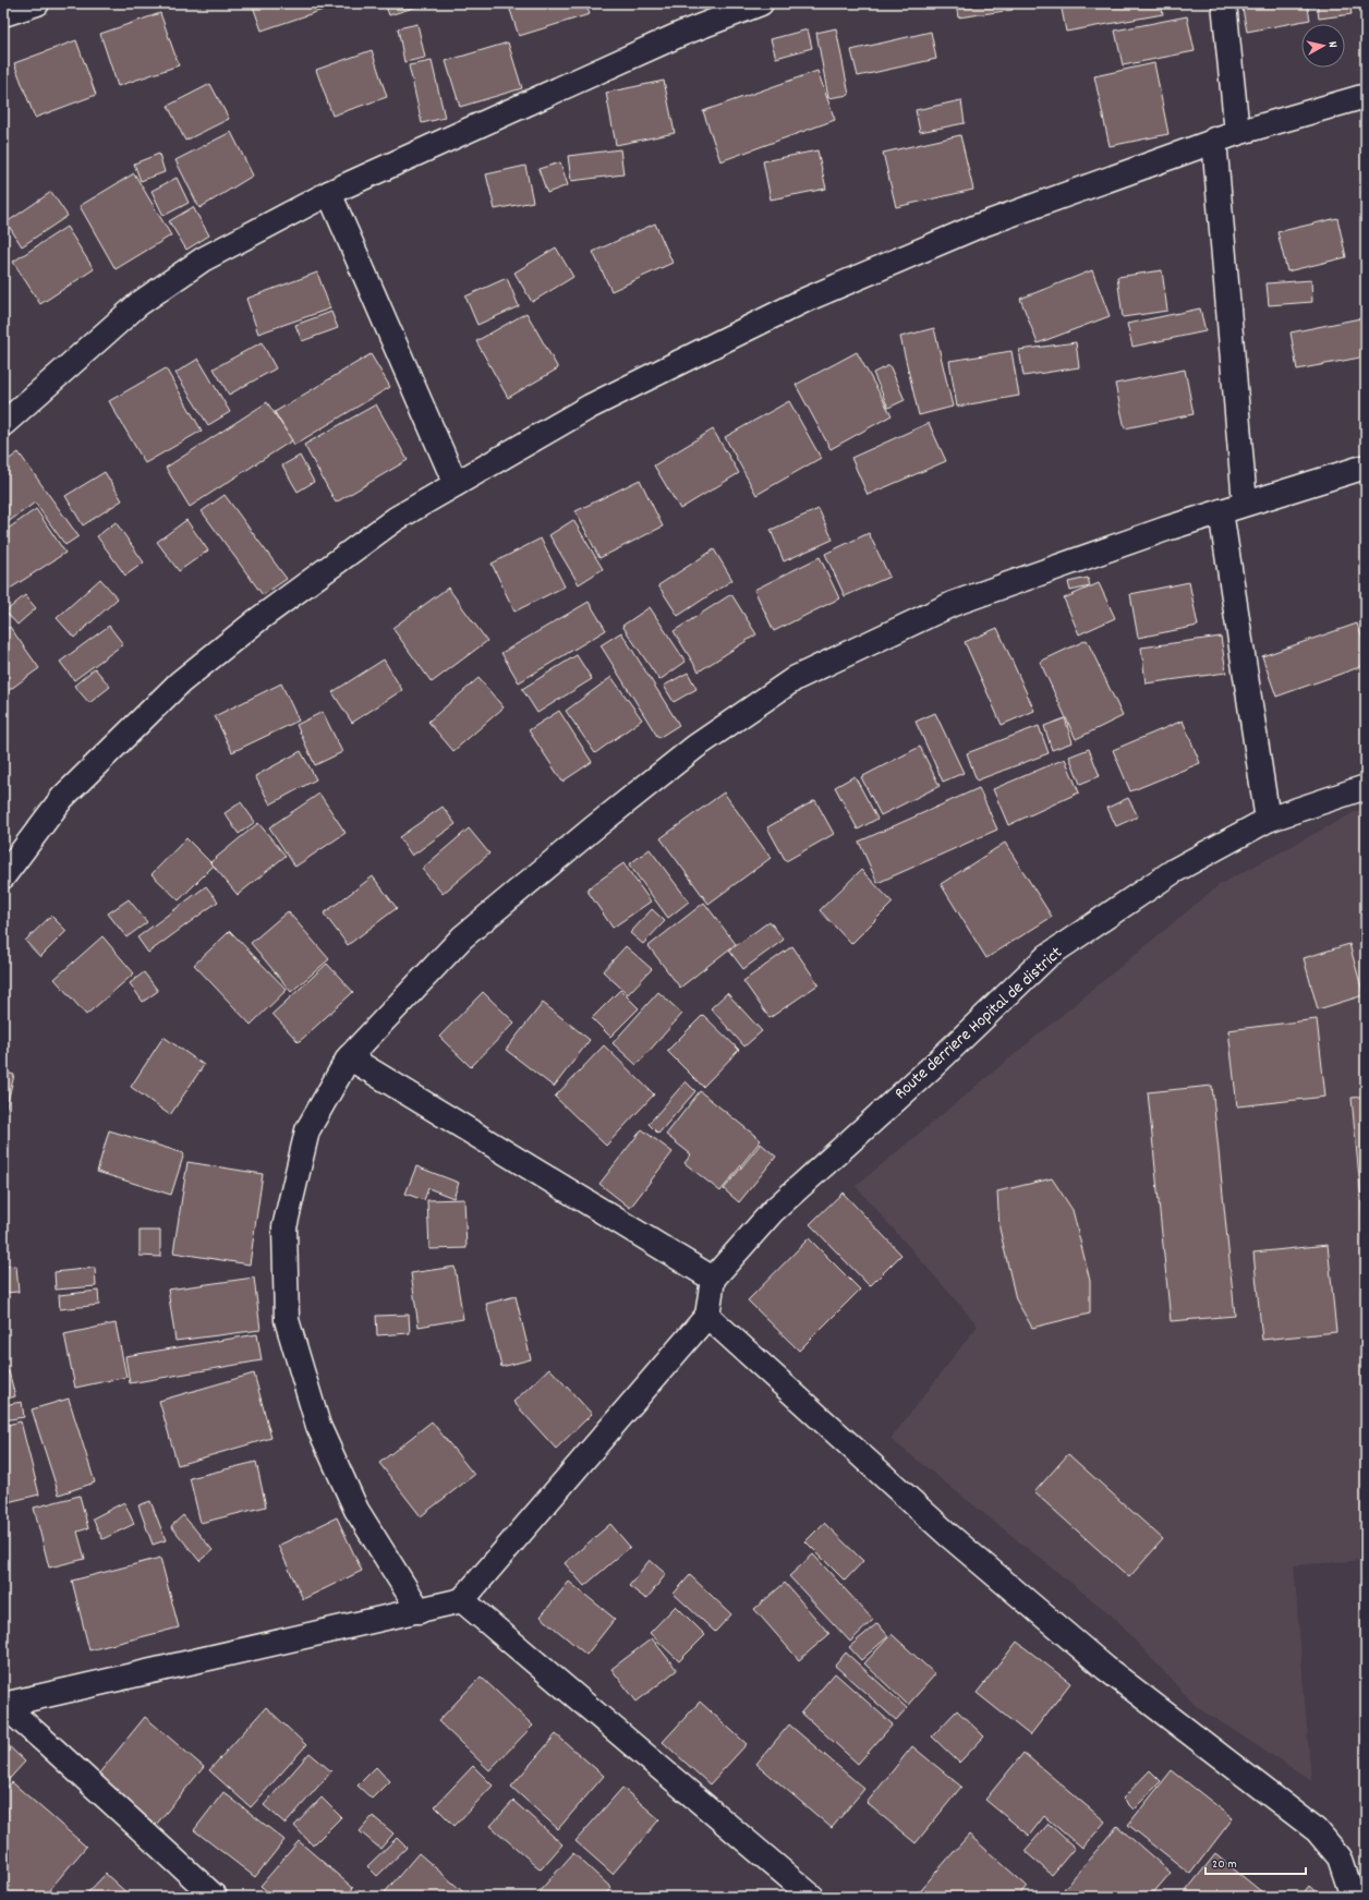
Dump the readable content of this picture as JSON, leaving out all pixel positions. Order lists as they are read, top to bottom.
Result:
{
  "streets": {
    "street": ["Route derriere Hopital de district"]
  },
  "scale_bar": "20 m",
  "north": "right"
}
